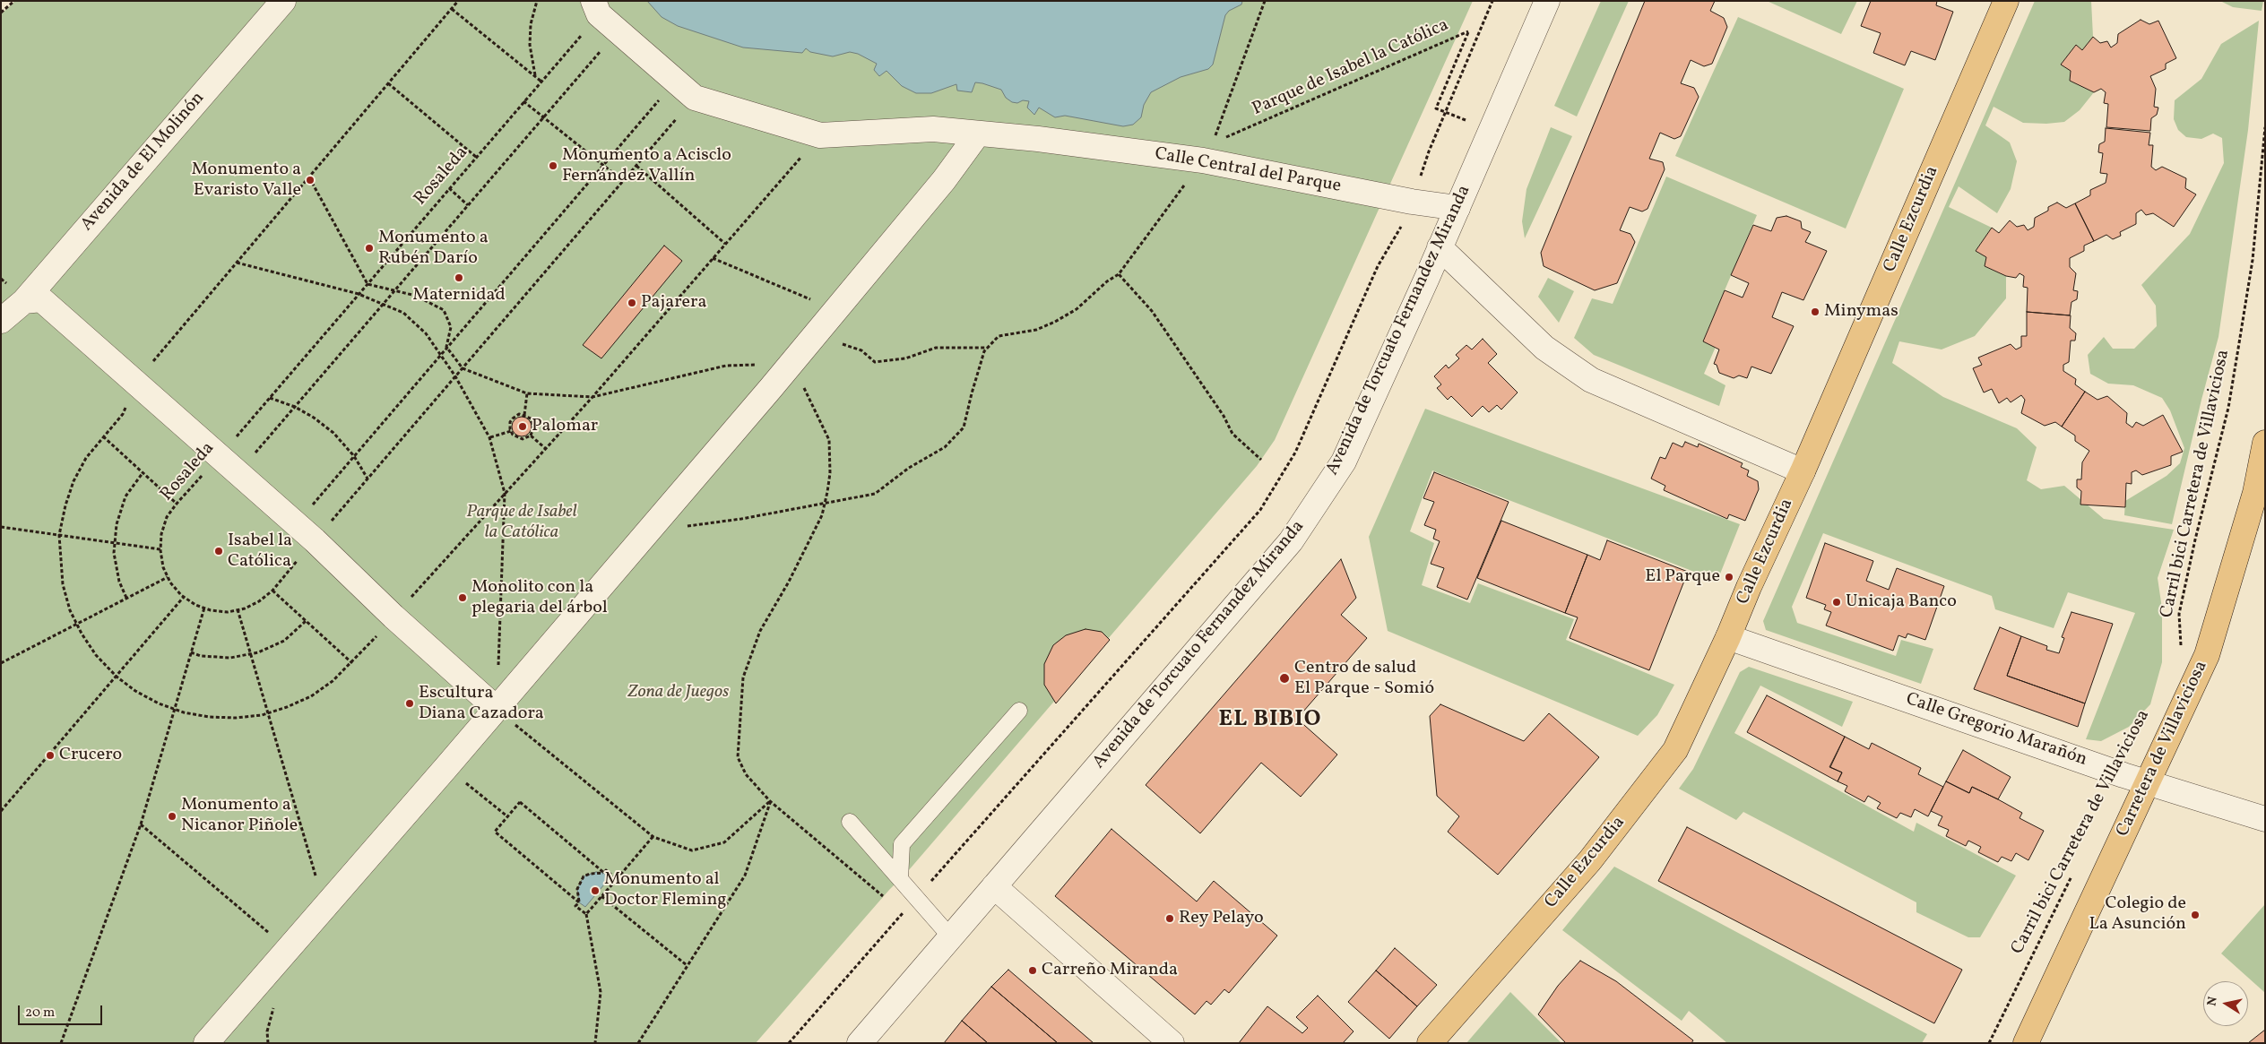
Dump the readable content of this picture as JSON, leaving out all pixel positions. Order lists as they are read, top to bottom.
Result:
{
  "streets": {
    "main road": ["Calle Ezcurdia", "Carretera de Villaviciosa"],
    "street": [
      "Avenida de El Molinón",
      "Calle Central del Parque",
      "Avenida de Torcuato Fernandez Miranda",
      "Calle Gregorio Marañón"
    ],
    "path": ["Parque de Isabel la Católica", "Rosaleda", "Carril bici Carretera de Villaviciosa"]
  },
  "crossings": [
    ["Parque de Isabel la Católica", "Calle Central del Parque"],
    ["Calle Central del Parque", "Avenida de Torcuato Fernandez Miranda"],
    ["Calle Ezcurdia", "Calle Gregorio Marañón"],
    ["Calle Gregorio Marañón", "Carretera de Villaviciosa"]
  ],
  "districts": ["EL BIBIO"],
  "parks": ["Parque de Isabel la Católica", "Zona de Juegos"],
  "places": [
    "Monumento a Acisclo Fernández Vallín",
    "Monumento a Evaristo Valle",
    "Monumento a Rubén Darío",
    "Maternidad",
    "Pajarera",
    "Minymas",
    "Palomar",
    "Isabel la Católica",
    "El Parque",
    "Monolito con la plegaria del árbol",
    "Unicaja Banco",
    "Centro de salud El Parque - Somió",
    "Escultura Diana Cazadora",
    "Crucero",
    "Monumento a Nicanor Piñole",
    "Monumento al Doctor Fleming",
    "Colegio de La Asunción",
    "Rey Pelayo",
    "Carreño Miranda"
  ],
  "scale_bar": "20 m",
  "north": "left"
}
